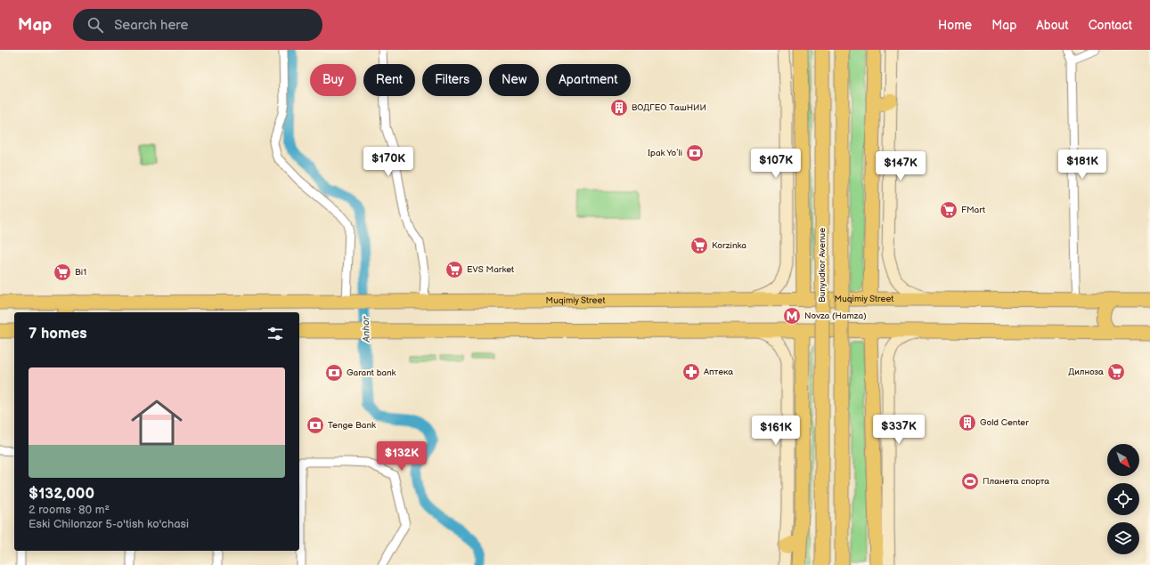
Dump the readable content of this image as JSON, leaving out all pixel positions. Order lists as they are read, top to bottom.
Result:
{
  "streets": {
    "main road": ["Bunyudkor Avenue", "Muqimiy Street"]
  },
  "water": ["Anhor"],
  "places": {
    "building": ["ВОДГЕО ТашНИИ", "Gold Center"],
    "bank": ["Ipak Yoʻli", "Garant bank", "Tenge Bank"],
    "supermarket": [
      "FMart",
      "Korzinka",
      "EVS Market",
      "Bi1",
      "Дилноза"
    ],
    "metro station": ["Novza (Hamza)"],
    "pharmacy": ["Аптека"],
    "sports": ["Планета спорта"]
  },
  "north": "bottom right",
  "page": {
    "header": "Map",
    "search": "Search here",
    "nav": [
      "Home",
      "Map",
      "About",
      "Contact"
    ],
    "chip": [
      "Buy",
      "Rent",
      "Filters",
      "New",
      "Apartment"
    ],
    "price": [
      "$170K",
      "$107K",
      "$181K",
      "$147K",
      "$337K",
      "$161K",
      "$132K"
    ],
    "heading": "7 homes",
    "list": [
      {
        "name": "$132,000",
        "note": "2 rooms · 80 m² · Eski Chilonzor 5-o'tish ko'chasi"
      }
    ]
  }
}
